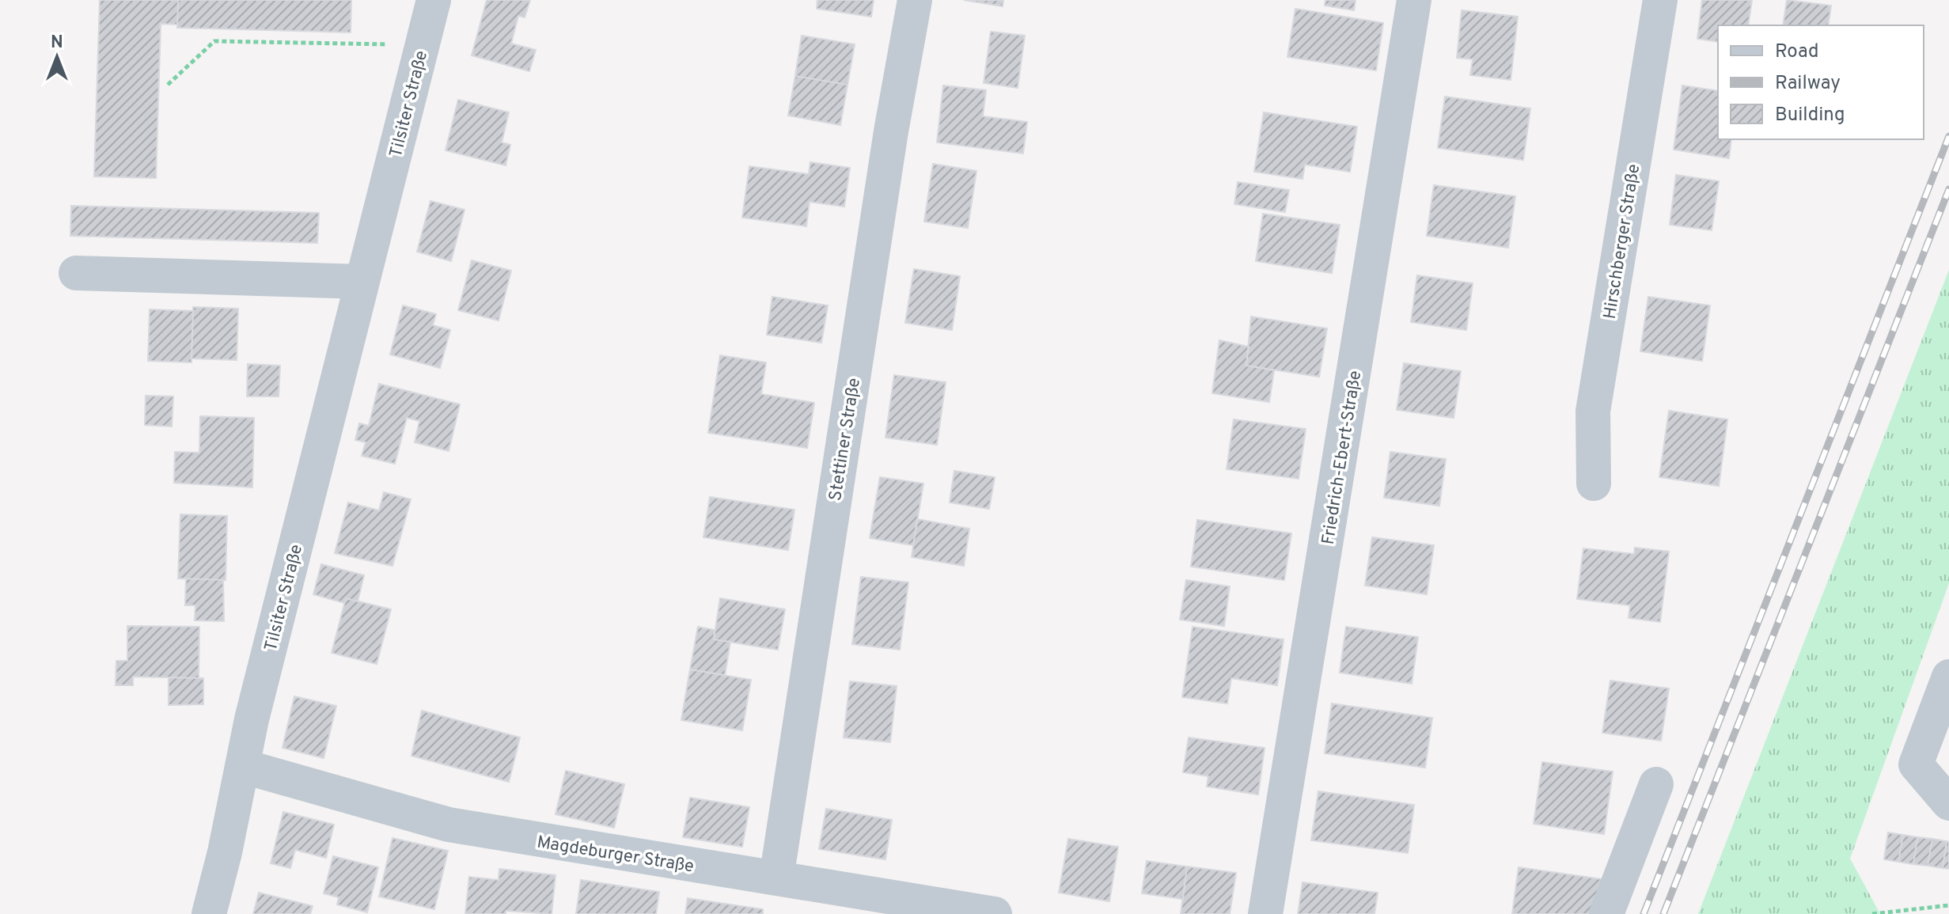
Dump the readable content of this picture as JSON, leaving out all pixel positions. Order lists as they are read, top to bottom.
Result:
{
  "streets": {
    "street": [
      "Tilsiter Straße",
      "Hirschberger Straße",
      "Stettiner Straße",
      "Friedrich-Ebert-Straße",
      "Magdeburger Straße"
    ]
  },
  "crossings": [
    ["Tilsiter Straße", "Magdeburger Straße"],
    ["Stettiner Straße", "Magdeburger Straße"]
  ],
  "legend": ["Road", "Railway", "Building"],
  "north": "top"
}
